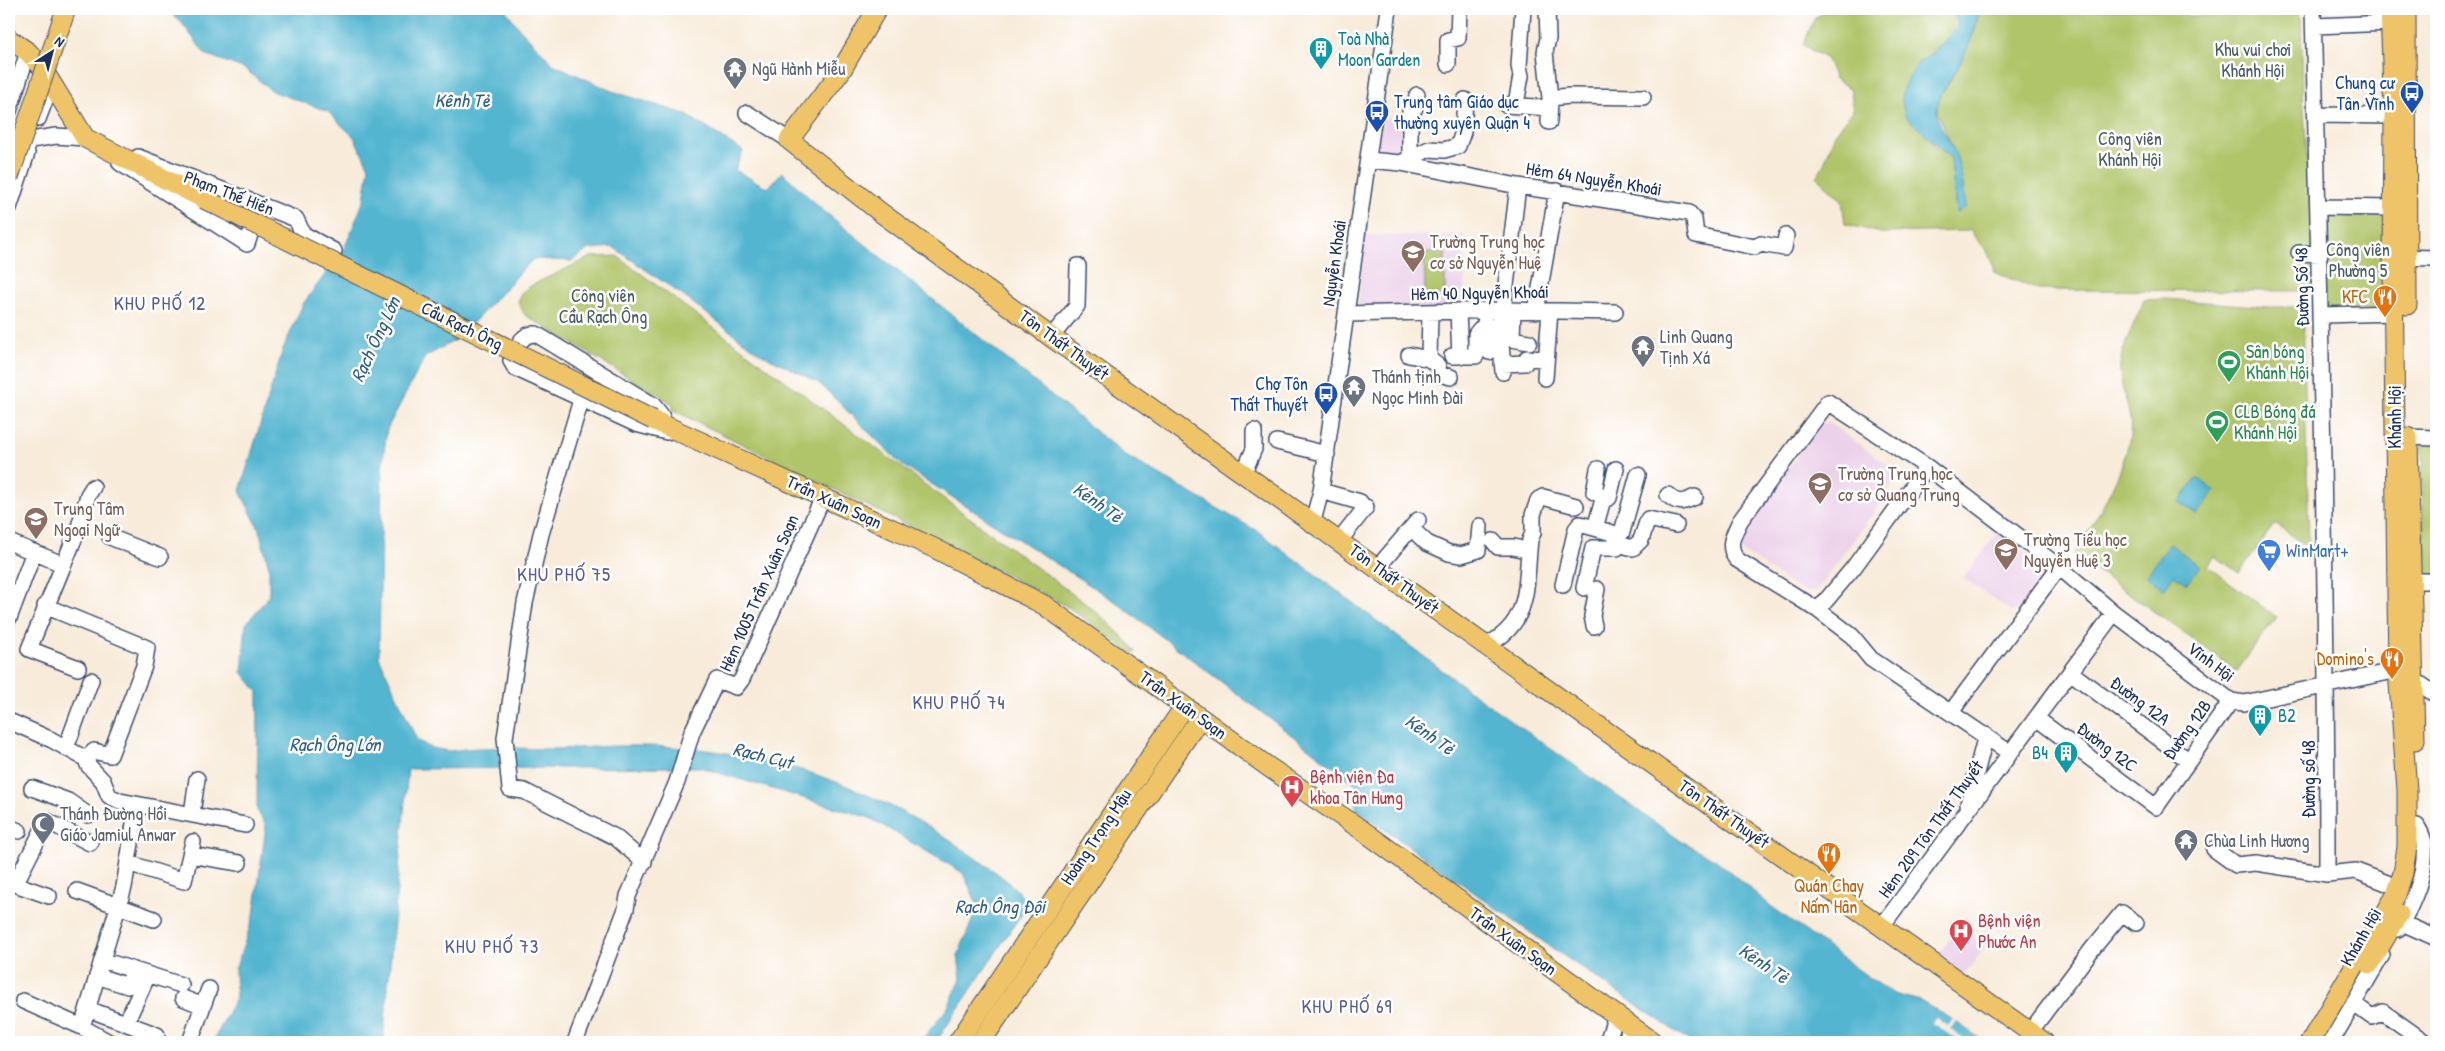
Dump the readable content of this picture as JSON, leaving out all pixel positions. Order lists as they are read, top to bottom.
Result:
{
  "streets": {
    "main road": [
      "Phạm Thế Hiển",
      "Cầu Rạch Ông",
      "Tôn Thất Thuyết",
      "Khánh Hội",
      "Trần Xuân Soạn",
      "Hoàng Trọng Mậu"
    ],
    "street": [
      "Hẻm 64 Nguyễn Khoái",
      "Nguyễn Khoái",
      "Đường Số 48",
      "Hẻm 40 Nguyễn Khoái",
      "Hẻm 1005 Trần Xuân Soạn",
      "Vĩnh Hội",
      "Đường 12A",
      "Đường 12B",
      "Đường 12C",
      "Đường số 48",
      "Hẻm 209 Tôn Thất Thuyết"
    ]
  },
  "crossings": [
    ["Hẻm 64 Nguyễn Khoái", "Nguyễn Khoái"],
    ["Phạm Thế Hiển", "Cầu Rạch Ông"],
    ["Nguyễn Khoái", "Hẻm 40 Nguyễn Khoái"],
    ["Nguyễn Khoái", "Tôn Thất Thuyết"],
    ["Đường Số 48", "Vĩnh Hội"],
    ["Đường Số 48", "Đường số 48"],
    ["Cầu Rạch Ông", "Trần Xuân Soạn"],
    ["Tôn Thất Thuyết", "Hẻm 209 Tôn Thất Thuyết"],
    ["Khánh Hội", "Vĩnh Hội"],
    ["Trần Xuân Soạn", "Hẻm 1005 Trần Xuân Soạn"],
    ["Trần Xuân Soạn", "Hoàng Trọng Mậu"],
    ["Vĩnh Hội", "Đường 12B"],
    ["Vĩnh Hội", "Đường số 48"],
    ["Vĩnh Hội", "Hẻm 209 Tôn Thất Thuyết"],
    ["Đường 12A", "Đường 12B"],
    ["Đường 12A", "Hẻm 209 Tôn Thất Thuyết"],
    ["Đường 12B", "Đường 12C"],
    ["Đường 12C", "Hẻm 209 Tôn Thất Thuyết"]
  ],
  "districts": [
    "KHU PHỐ 12",
    "KHU PHỐ 75",
    "KHU PHỐ 74",
    "KHU PHỐ 73",
    "KHU PHỐ 69"
  ],
  "water": [
    "Kênh Tẻ",
    "Rạch Ông Lớn",
    "Rạch Cụt",
    "Rạch Ông Đội"
  ],
  "parks": [
    "Khu vui chơi Khánh Hội",
    "Công viên Khánh Hội",
    "Công viên Phường 5",
    "Công viên Cầu Rạch Ông"
  ],
  "places": {
    "building": ["Toà Nhà Moon Garden", "B2", "B4"],
    "temple": [
      "Ngũ Hành Miễu",
      "Linh Quang Tịnh Xá",
      "Thánh tịnh Ngọc Minh Đài",
      "Chùa Linh Hương"
    ],
    "bus stop": ["Chung cư Tân Vĩnh", "Trung tâm Giáo dục thường xuyên Quận 4", "Chợ Tôn Thất Thuyết"],
    "school or university": [
      "Trường Trung học cơ sở Nguyễn Huệ",
      "Trường Trung học cơ sở Quang Trung",
      "Trung Tâm Ngoại Ngữ",
      "Trường Tiểu học Nguyễn Huệ 3"
    ],
    "restaurant": ["KFC", "Domino's", "Quán Chay Nấm Hân"],
    "sports": ["Sân bóng Khánh Hội", "CLB Bóng đá Khánh Hội"],
    "supermarket": ["WinMart+"],
    "hospital": ["Bệnh viện Đa khoa Tân Hưng", "Bệnh viện Phước An"],
    "mosque": ["Thánh Đường Hồi Giáo Jamiul Anwar"]
  },
  "north": "top right"
}
